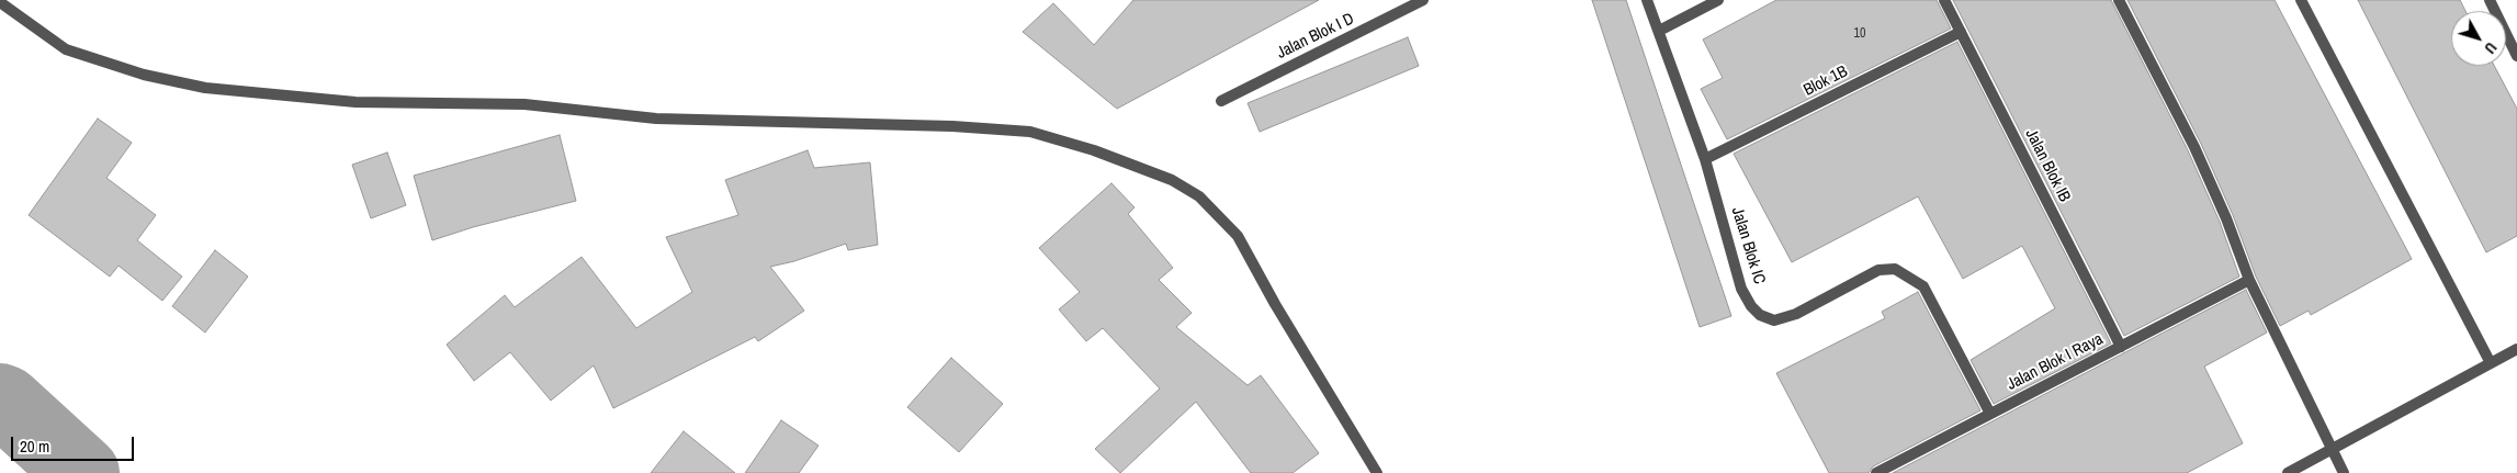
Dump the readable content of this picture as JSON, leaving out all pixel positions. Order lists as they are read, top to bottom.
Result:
{
  "streets": {
    "street": [
      "Jalan Blok I D",
      "Blok 1B",
      "Jalan Blok IB",
      "Jalan Blok IC",
      "Jalan Blok I Raya"
    ]
  },
  "crossings": [
    ["Blok 1B", "Jalan Blok IB"],
    ["Blok 1B", "Jalan Blok IC"],
    ["Jalan Blok IB", "Jalan Blok I Raya"],
    ["Jalan Blok IC", "Jalan Blok I Raya"]
  ],
  "house_numbers": ["10"],
  "scale_bar": "20 m",
  "north": "bottom right"
}
